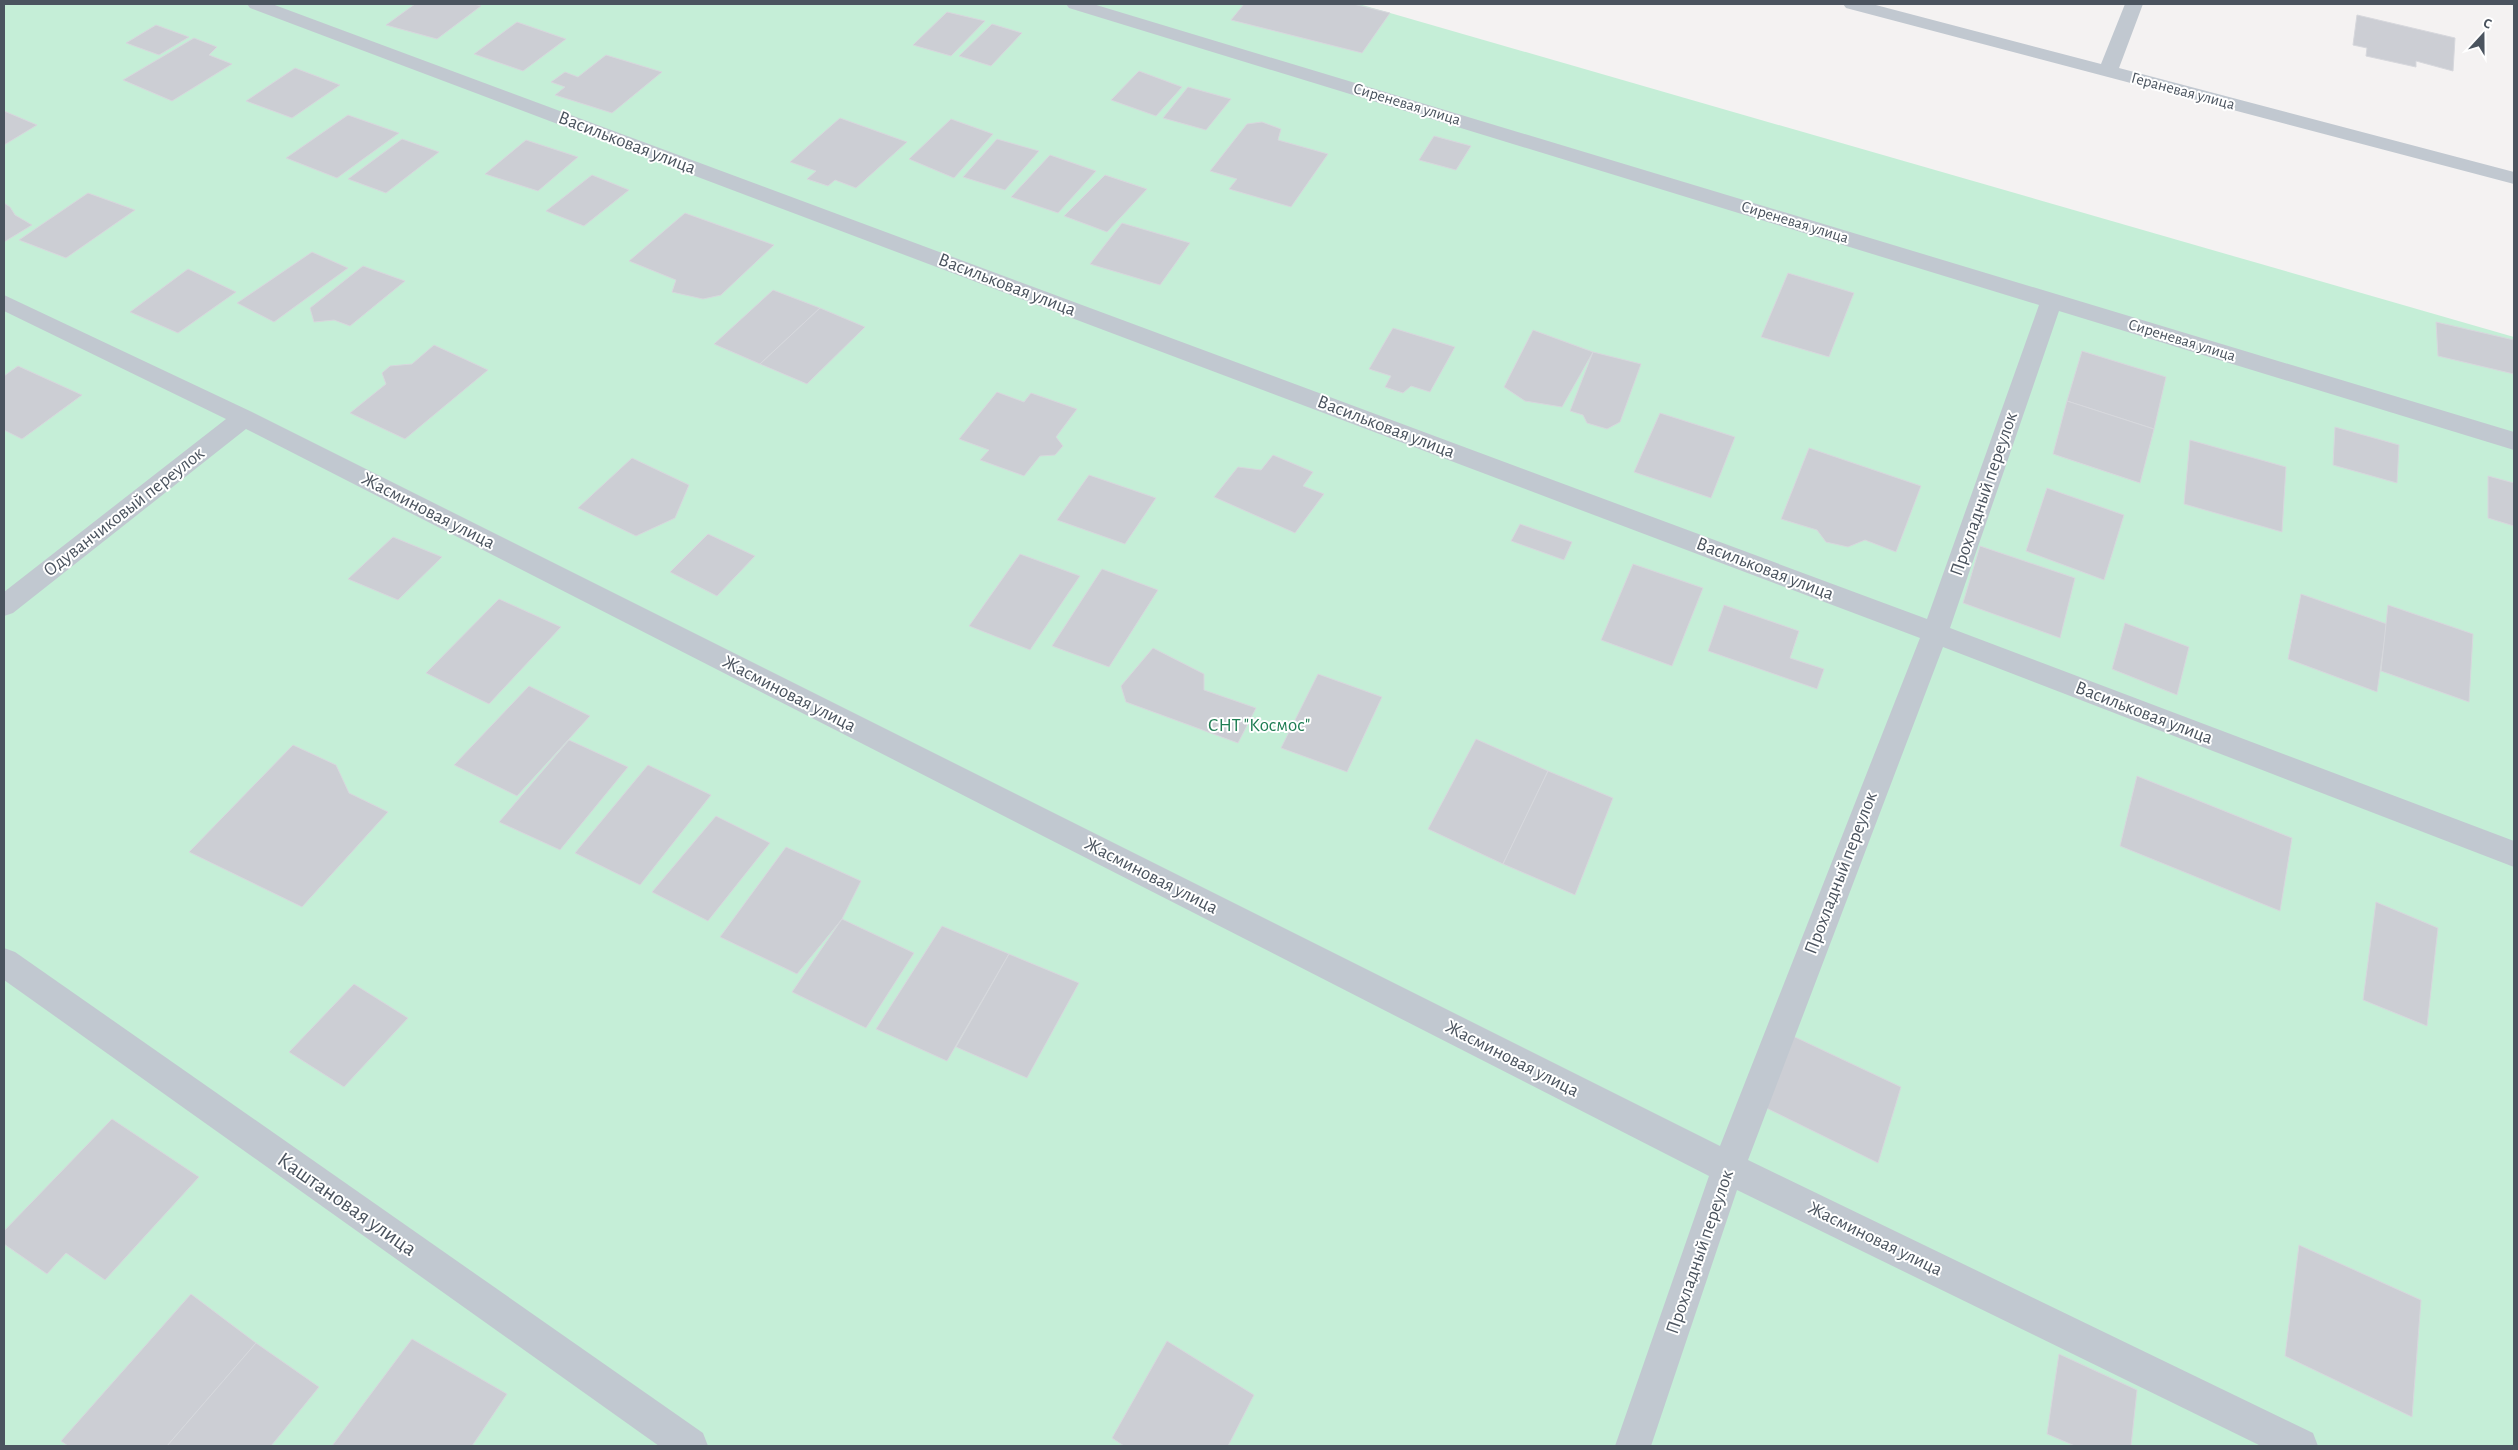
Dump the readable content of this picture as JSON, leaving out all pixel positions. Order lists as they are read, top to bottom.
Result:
{
  "streets": {
    "lane": [
      "Гераневая улица",
      "Сиреневая улица",
      "Васильковая улица",
      "Прохладный переулок",
      "Жасминовая улица",
      "Одуванчиковый переулок",
      "Каштановая улица"
    ]
  },
  "crossings": [
    ["Сиреневая улица", "Прохладный переулок"],
    ["Васильковая улица", "Прохладный переулок"],
    ["Прохладный переулок", "Жасминовая улица"],
    ["Жасминовая улица", "Одуванчиковый переулок"]
  ],
  "parks": ["СНТ \"Космос\""],
  "north": "top"
}
